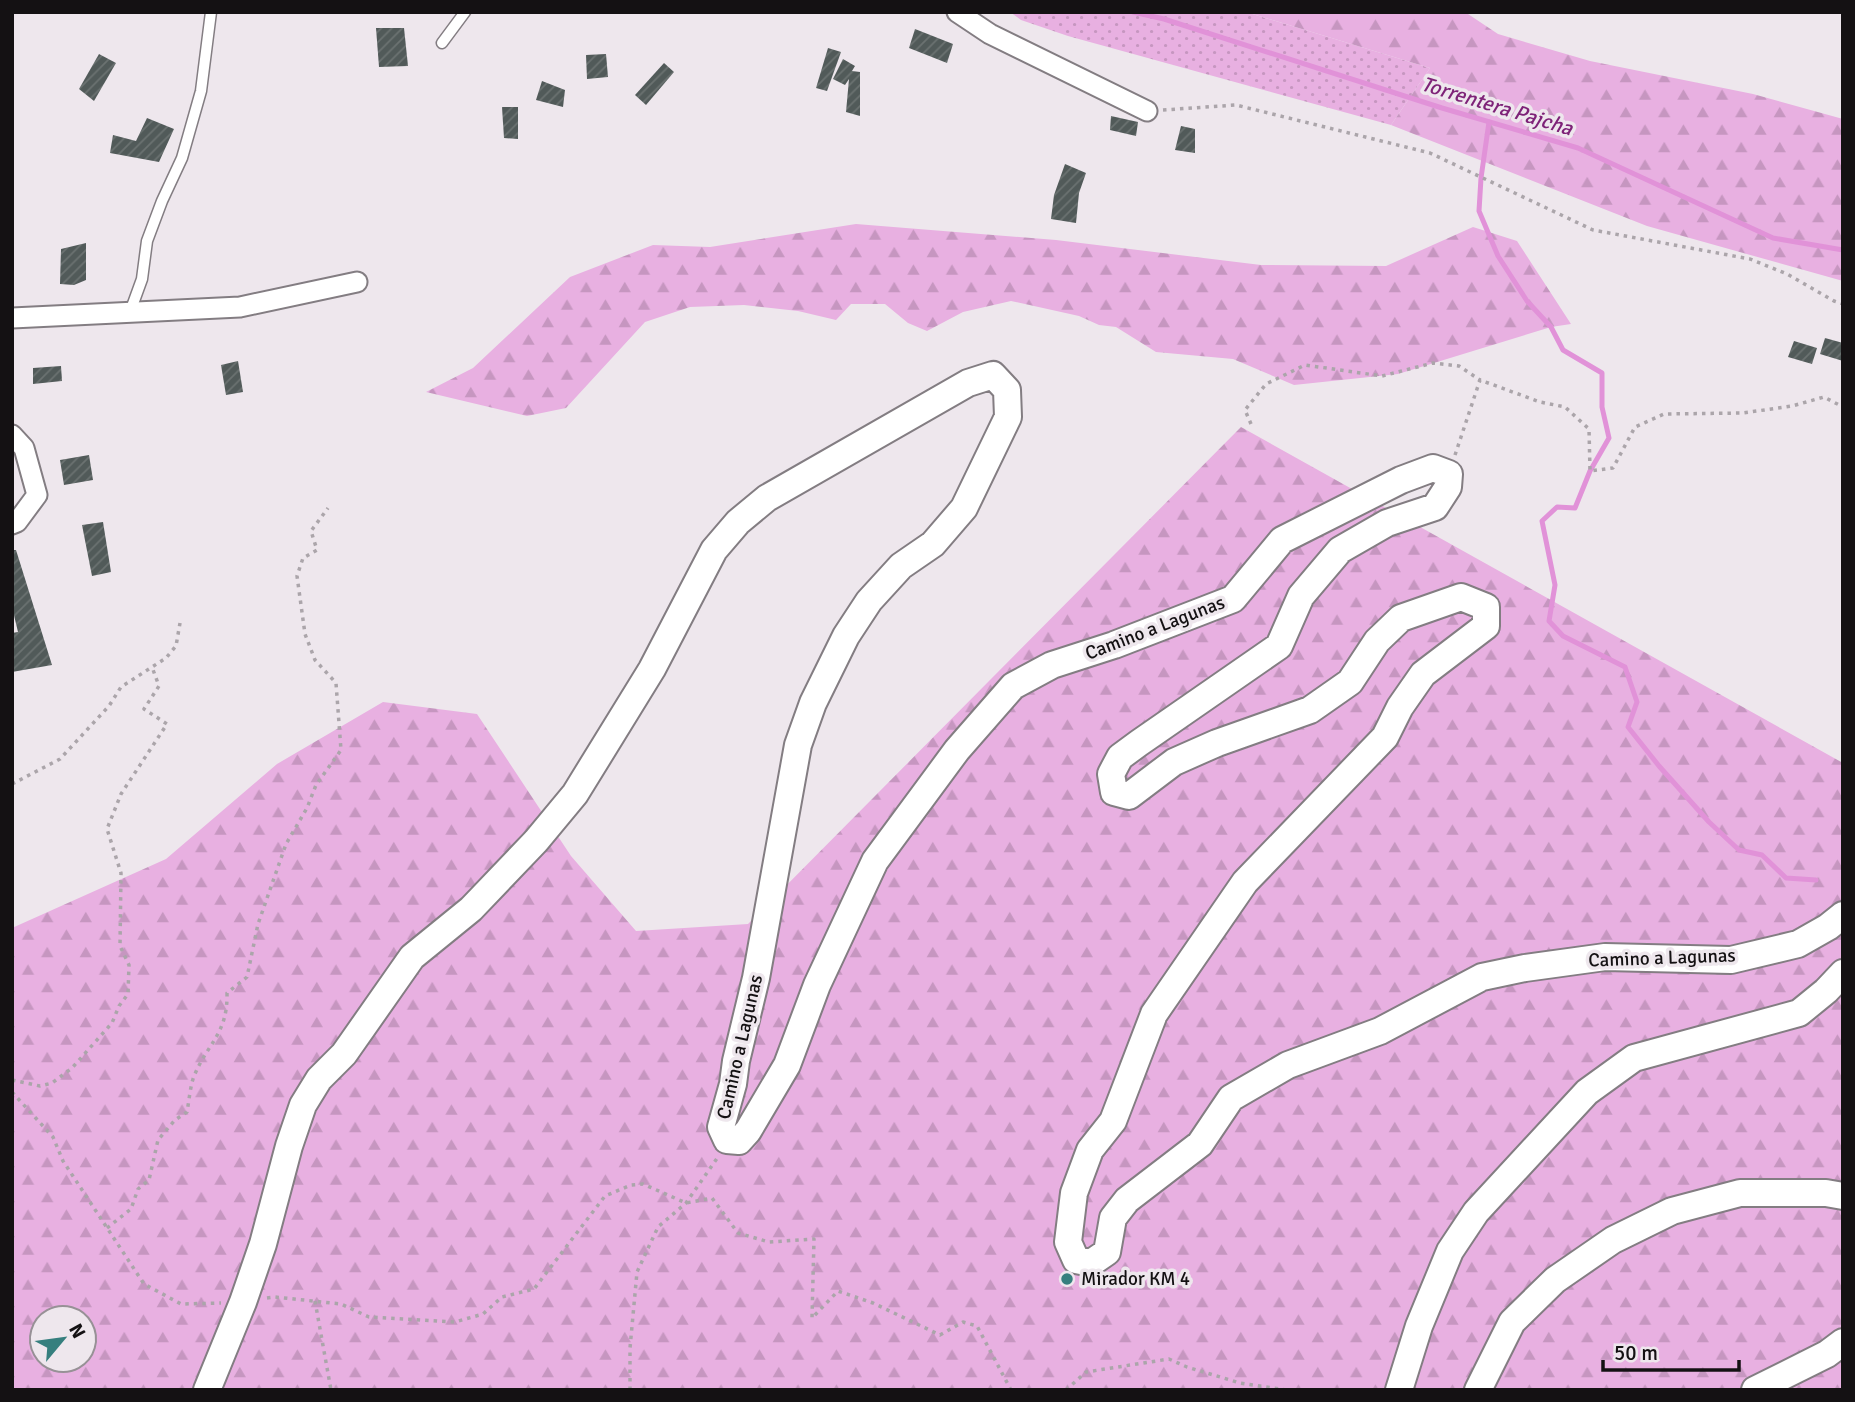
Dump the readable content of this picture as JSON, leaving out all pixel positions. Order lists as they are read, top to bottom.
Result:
{
  "streets": {
    "street": ["Camino a Lagunas"]
  },
  "water": ["Torrentera Pajcha"],
  "places": ["Mirador KM 4"],
  "scale_bar": "50 m",
  "north": "top right"
}
